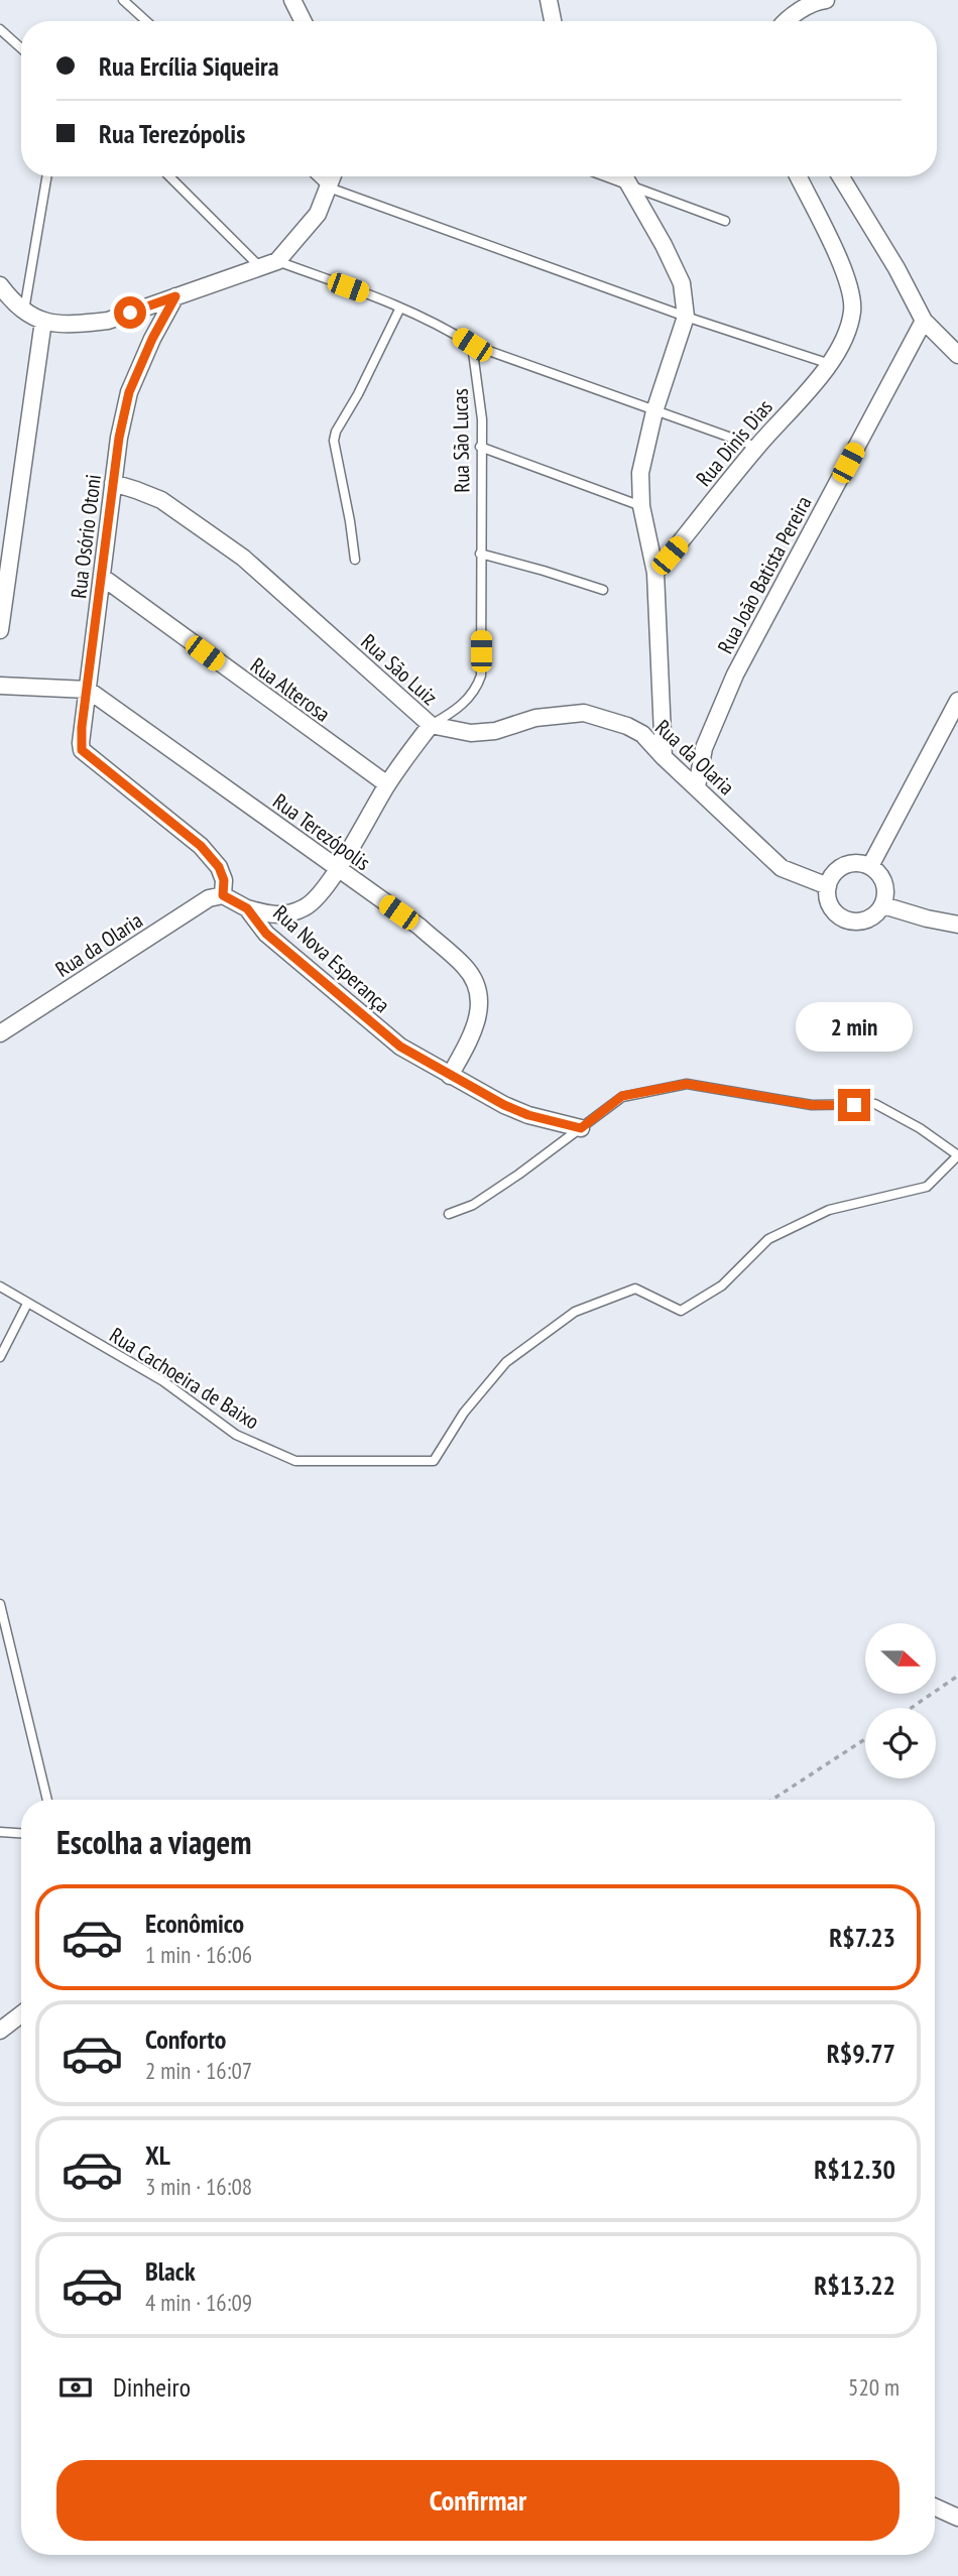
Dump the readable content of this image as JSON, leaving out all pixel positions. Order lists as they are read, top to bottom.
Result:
{
  "streets": {
    "street": [
      "Rua Dinis Dias",
      "Rua Osório Otoni",
      "Rua João Batista Pereira",
      "Rua São Luiz",
      "Rua Alterosa",
      "Rua da Olaria",
      "Rua Terezópolis",
      "Rua Nova Esperança"
    ],
    "lane": ["Rua São Lucas", "Rua Cachoeira de Baixo"]
  },
  "crossings": [
    ["Rua São Lucas", "Rua São Luiz"],
    ["Rua São Lucas", "Rua da Olaria"],
    ["Rua Osório Otoni", "Rua São Luiz"],
    ["Rua Osório Otoni", "Rua Alterosa"],
    ["Rua Osório Otoni", "Rua da Olaria"],
    ["Rua Osório Otoni", "Rua Terezópolis"],
    ["Rua Osório Otoni", "Rua Nova Esperança"],
    ["Rua João Batista Pereira", "Rua da Olaria"],
    ["Rua São Luiz", "Rua Alterosa"],
    ["Rua São Luiz", "Rua da Olaria"],
    ["Rua São Luiz", "Rua Terezópolis"],
    ["Rua São Luiz", "Rua Nova Esperança"],
    ["Rua da Olaria", "Rua Nova Esperança"],
    ["Rua Terezópolis", "Rua Nova Esperança"]
  ],
  "north": "right",
  "page": {
    "banner": ["Rua Ercília Siqueira", "Rua Terezópolis"],
    "bubble": "2 min",
    "heading": "Escolha a viagem",
    "list": [
      {
        "name": "Econômico",
        "note": "1 min · 16:06",
        "value": "R$7.23"
      },
      {
        "name": "Conforto",
        "note": "2 min · 16:07",
        "value": "R$9.77"
      },
      {
        "name": "XL",
        "note": "3 min · 16:08",
        "value": "R$12.30"
      },
      {
        "name": "Black",
        "note": "4 min · 16:09",
        "value": "R$13.22"
      }
    ],
    "pay": ["Dinheiro", "520 m"],
    "buttons": "Confirmar"
  }
}
